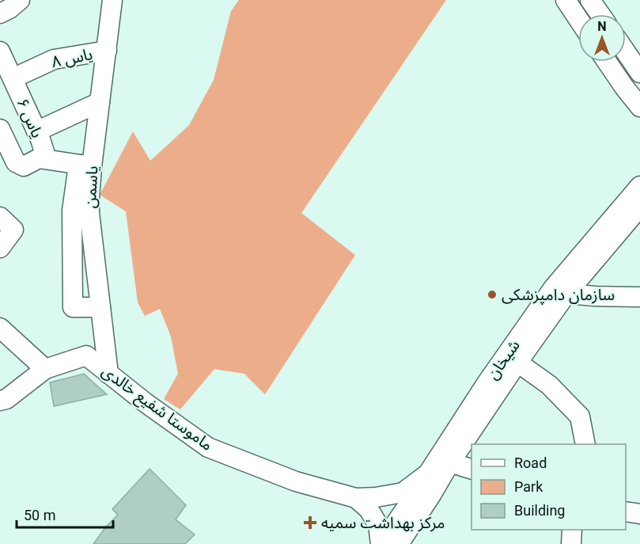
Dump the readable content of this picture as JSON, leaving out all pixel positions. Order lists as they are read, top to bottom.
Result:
{
  "streets": {
    "street": [
      "یاس ۸",
      "یاس ۶",
      "یاسمن",
      "شیخان",
      "ماموستا شفیع خالدی"
    ]
  },
  "crossings": [
    ["یاس ۸", "یاس ۶"],
    ["یاس ۸", "یاسمن"],
    ["یاسمن", "ماموستا شفیع خالدی"]
  ],
  "places": {
    "other": ["سازمان دامپزشکی"],
    "health": ["مرکز بهداشت سمیه"]
  },
  "legend": ["Road", "Park", "Building"],
  "scale_bar": "50 m",
  "north": "top"
}
